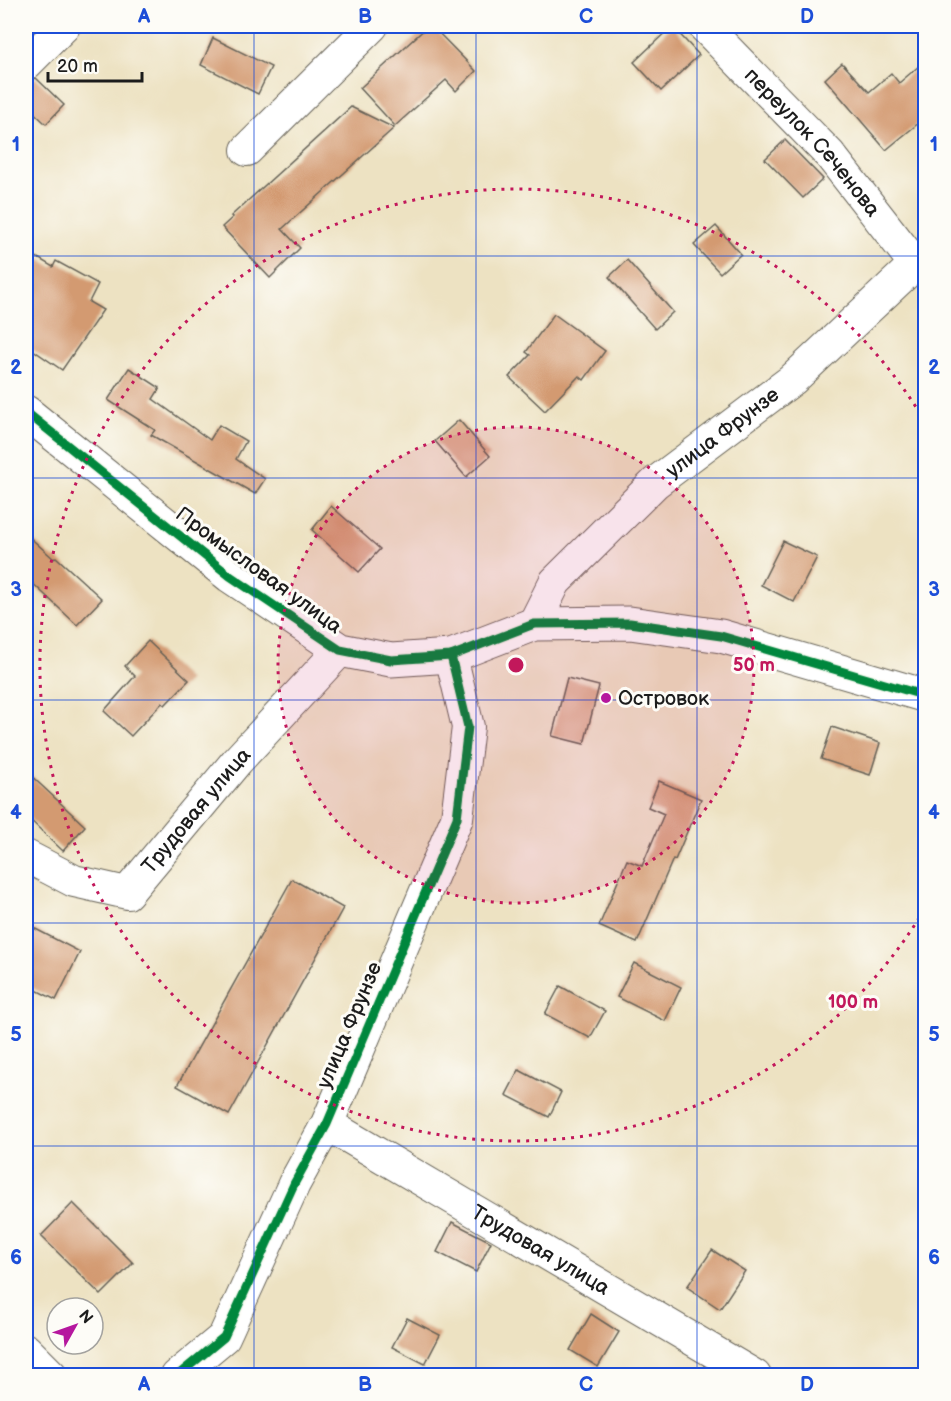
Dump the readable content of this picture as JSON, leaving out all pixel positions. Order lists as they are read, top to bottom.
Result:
{
  "streets": {
    "street": [
      "переулок Сеченова",
      "улица Фрунзе",
      "Промысловая улица",
      "Трудовая улица"
    ]
  },
  "crossings": [
    ["переулок Сеченова", "улица Фрунзе"],
    ["улица Фрунзе", "Промысловая улица"],
    ["улица Фрунзе", "Трудовая улица"],
    ["Промысловая улица", "Трудовая улица"]
  ],
  "places": ["Островок"],
  "scale_bar": "20 m",
  "north": "top right",
  "grid": {
    "columns": [
      "A",
      "B",
      "C",
      "D"
    ],
    "rows": [
      "1",
      "2",
      "3",
      "4",
      "5",
      "6"
    ]
  },
  "rings": ["50 m", "100 m"]
}
